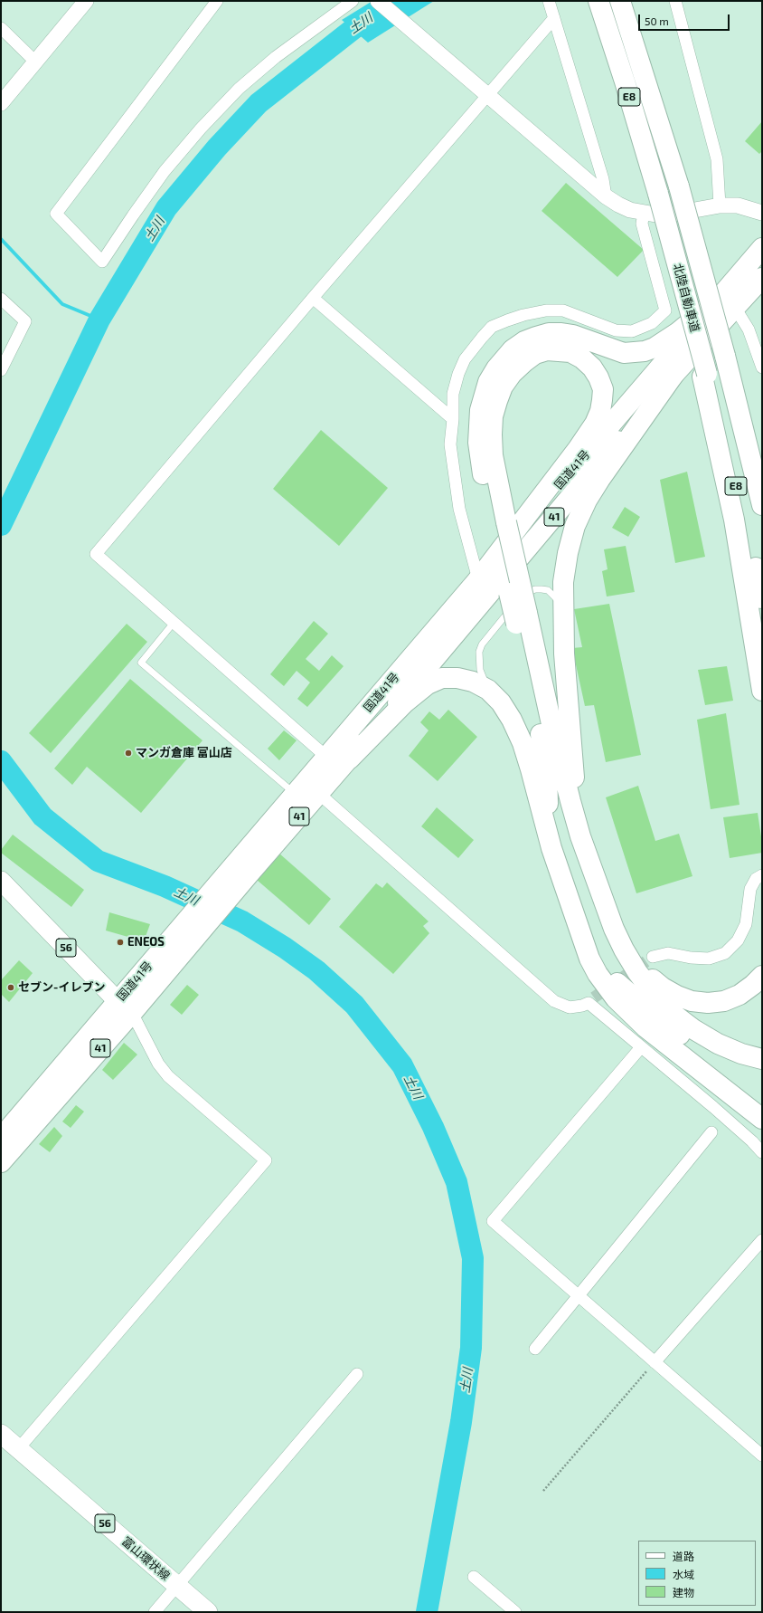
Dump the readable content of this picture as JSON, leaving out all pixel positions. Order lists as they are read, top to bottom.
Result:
{
  "streets": {
    "highway": [
      "E8",
      "北陸自動車道",
      "国道41号",
      "41"
    ],
    "main road": ["56", "富山環状線"]
  },
  "crossings": [
    ["国道41号", "56"]
  ],
  "water": ["土川"],
  "places": ["マンガ倉庫 富山店", "ENEOS", "セブン-イレブン"],
  "legend": ["道路", "水域", "建物"],
  "scale_bar": "50 m"
}
